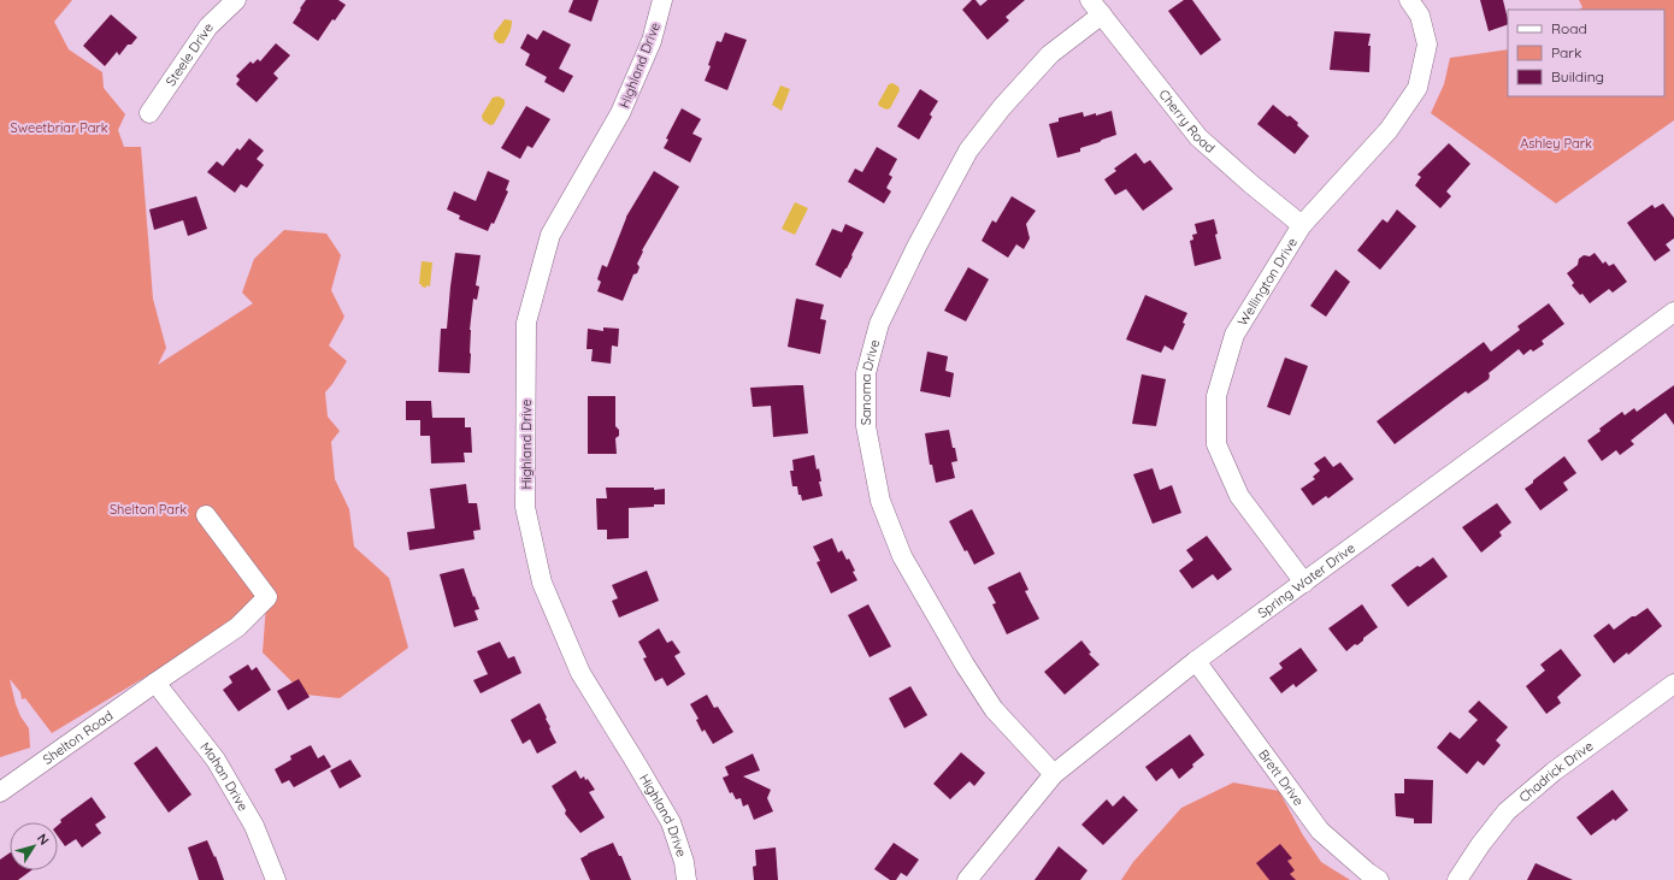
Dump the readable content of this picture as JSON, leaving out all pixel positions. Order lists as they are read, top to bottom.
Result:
{
  "streets": {
    "street": [
      "Steele Drive",
      "Highland Drive",
      "Cherry Road",
      "Wellington Drive",
      "Sanoma Drive",
      "Spring Water Drive",
      "Shelton Road",
      "Chadrick Drive",
      "Mahan Drive",
      "Brett Drive"
    ]
  },
  "crossings": [
    ["Cherry Road", "Wellington Drive"],
    ["Cherry Road", "Sanoma Drive"],
    ["Wellington Drive", "Spring Water Drive"],
    ["Sanoma Drive", "Spring Water Drive"],
    ["Spring Water Drive", "Brett Drive"],
    ["Shelton Road", "Mahan Drive"]
  ],
  "parks": ["Sweetbriar Park", "Ashley Park", "Shelton Park"],
  "legend": ["Road", "Park", "Building"],
  "north": "top right"
}
